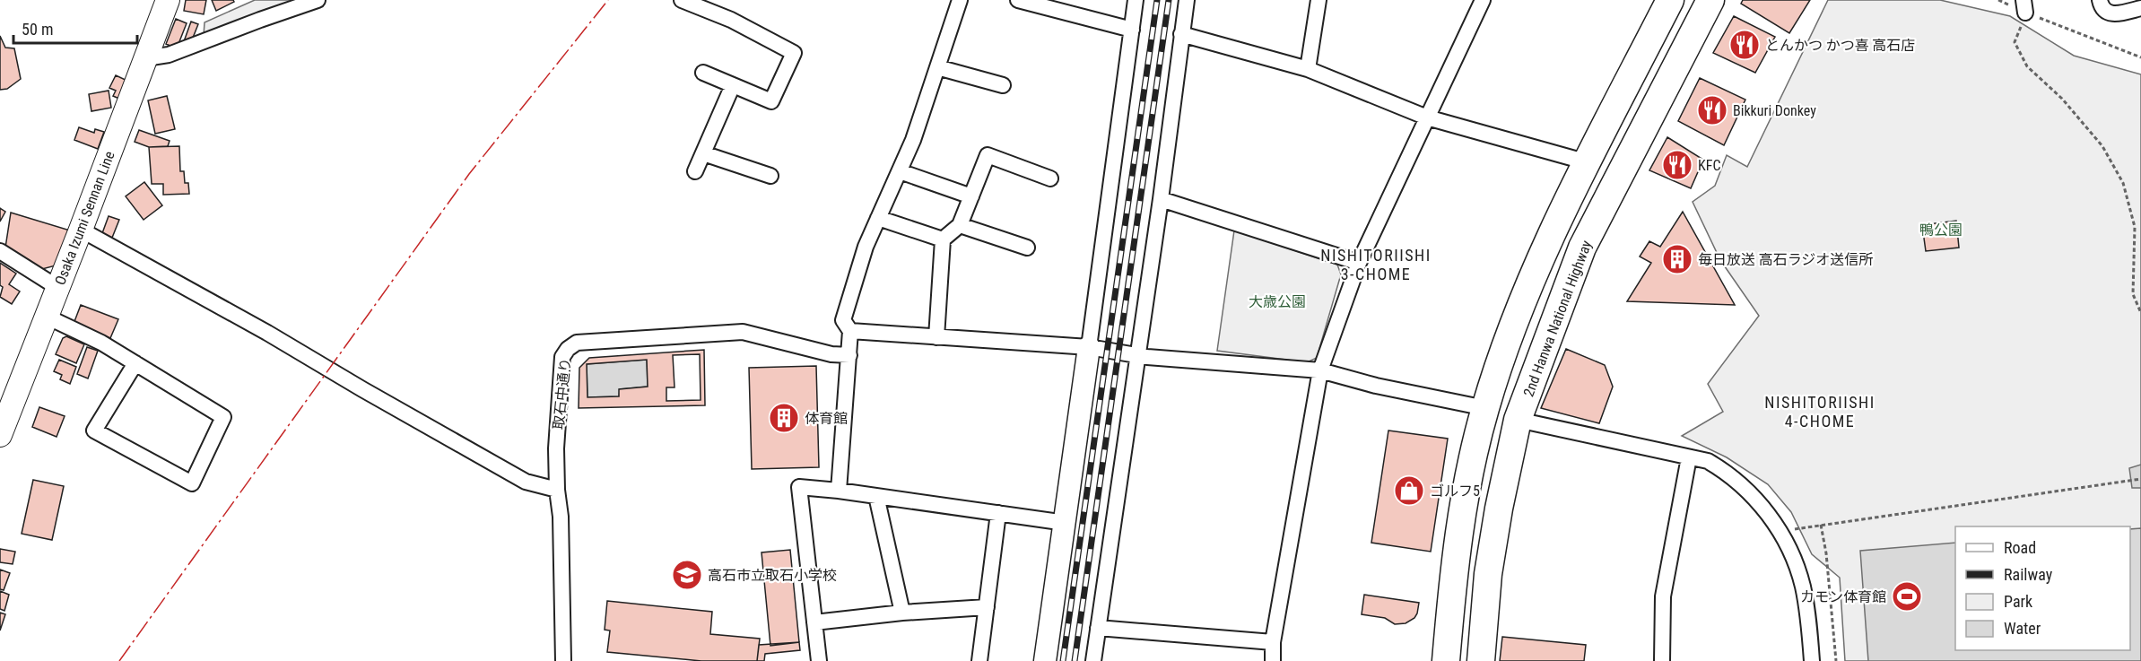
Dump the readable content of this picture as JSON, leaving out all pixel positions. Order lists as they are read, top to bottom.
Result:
{
  "streets": {
    "highway": ["2nd Hanwa National Highway"],
    "main road": ["Osaka Izumi Sennan Line"],
    "street": ["取石中通り"]
  },
  "districts": ["NISHITORIISHI 3-CHOME", "NISHITORIISHI 4-CHOME"],
  "parks": ["鴨公園", "大歳公園"],
  "places": {
    "restaurant": ["とんかつ かつ喜 高石店", "Bikkuri Donkey", "KFC"],
    "building": ["毎日放送 高石ラジオ送信所", "体育館"],
    "shop": ["ゴルフ5"],
    "school or university": ["高石市立取石小学校"],
    "sports": ["カモン体育館"]
  },
  "legend": [
    "Road",
    "Railway",
    "Park",
    "Water"
  ],
  "scale_bar": "50 m"
}
